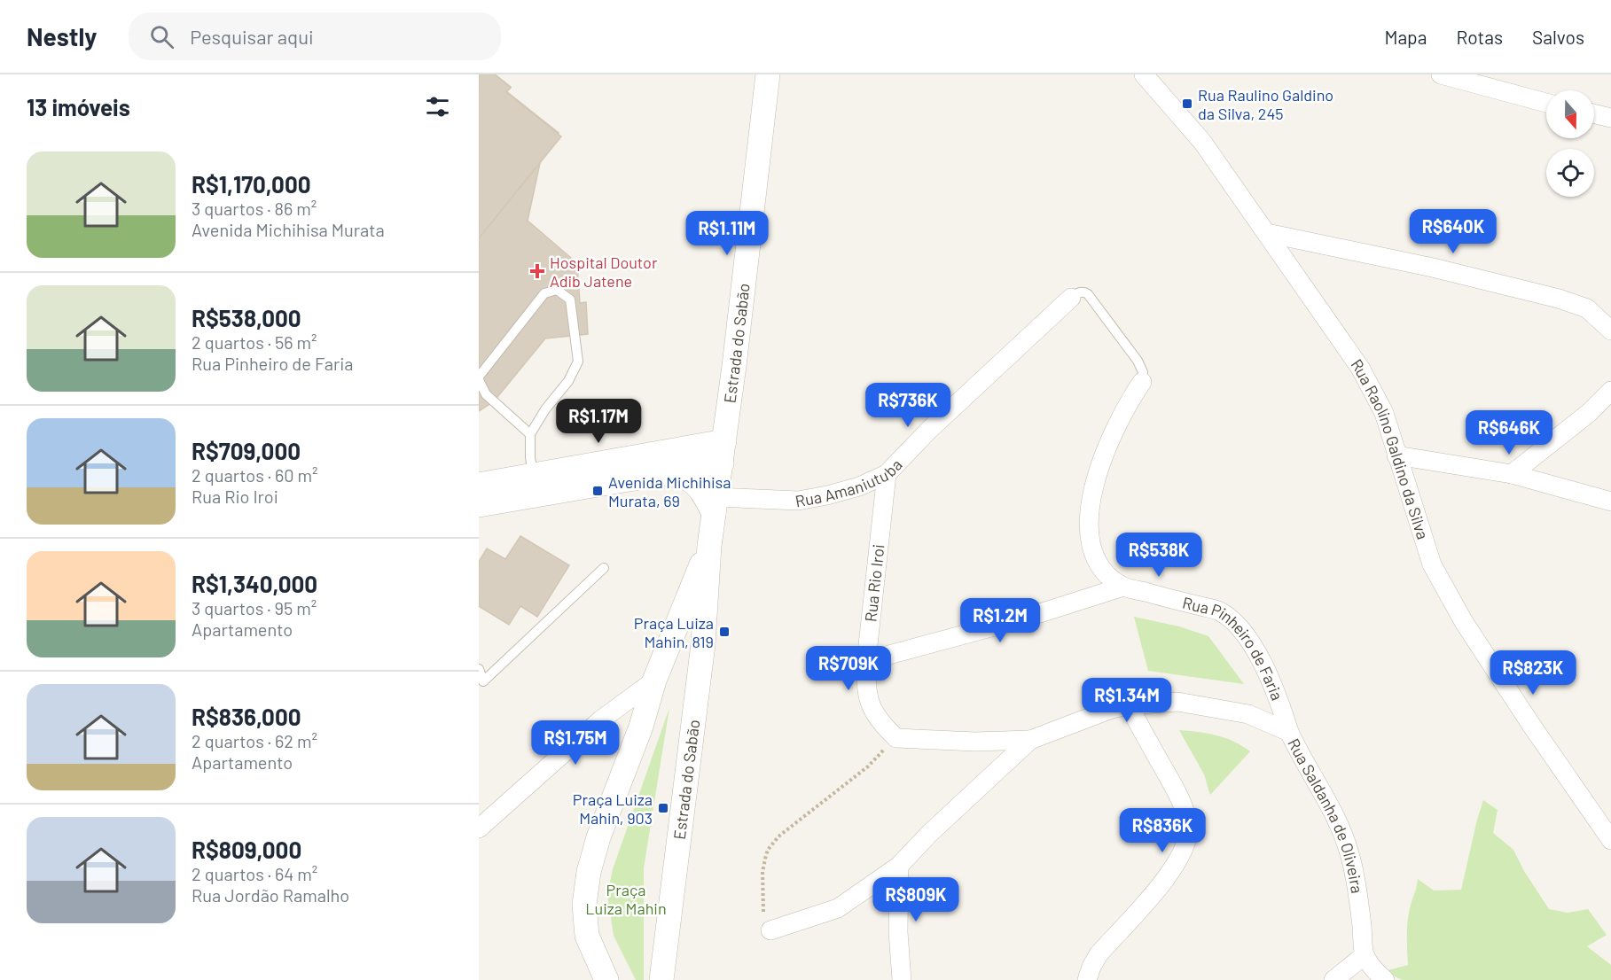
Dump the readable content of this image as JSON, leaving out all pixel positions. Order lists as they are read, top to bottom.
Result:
{
  "streets": {
    "street": [
      "Estrada do Sabão",
      "Rua Raolino Galdino da Silva",
      "Rua Amaniutuba",
      "Rua Rio Iroi",
      "Rua Pinheiro de Faria",
      "Rua Saldanha de Oliveira"
    ]
  },
  "crossings": [
    ["Estrada do Sabão", "Rua Amaniutuba"],
    ["Rua Amaniutuba", "Rua Rio Iroi"],
    ["Rua Pinheiro de Faria", "Rua Saldanha de Oliveira"]
  ],
  "parks": ["Praça Luiza Mahin"],
  "places": {
    "transit": [
      "Rua Raulino Galdino da Silva, 245",
      "Avenida Michihisa Murata, 69",
      "Praça Luiza Mahin, 819",
      "Praça Luiza Mahin, 903"
    ],
    "health": ["Hospital Doutor Adib Jatene"]
  },
  "north": "bottom",
  "page": {
    "header": "Nestly",
    "search": "Pesquisar aqui",
    "nav": ["Mapa", "Rotas", "Salvos"],
    "heading": "13 imóveis",
    "list": [
      {
        "name": "R$1,170,000",
        "note": "3 quartos · 86 m² · Avenida Michihisa Murata"
      },
      {
        "name": "R$538,000",
        "note": "2 quartos · 56 m² · Rua Pinheiro de Faria"
      },
      {
        "name": "R$709,000",
        "note": "2 quartos · 60 m² · Rua Rio Iroi"
      },
      {
        "name": "R$1,340,000",
        "note": "3 quartos · 95 m² · Apartamento"
      },
      {
        "name": "R$836,000",
        "note": "2 quartos · 62 m² · Apartamento"
      },
      {
        "name": "R$809,000",
        "note": "2 quartos · 64 m² · Rua Jordão Ramalho"
      }
    ],
    "price": [
      "R$640K",
      "R$1.11M",
      "R$736K",
      "R$1.17M",
      "R$646K",
      "R$538K",
      "R$1.2M",
      "R$709K",
      "R$823K",
      "R$1.34M",
      "R$1.75M",
      "R$836K",
      "R$809K"
    ]
  }
}
